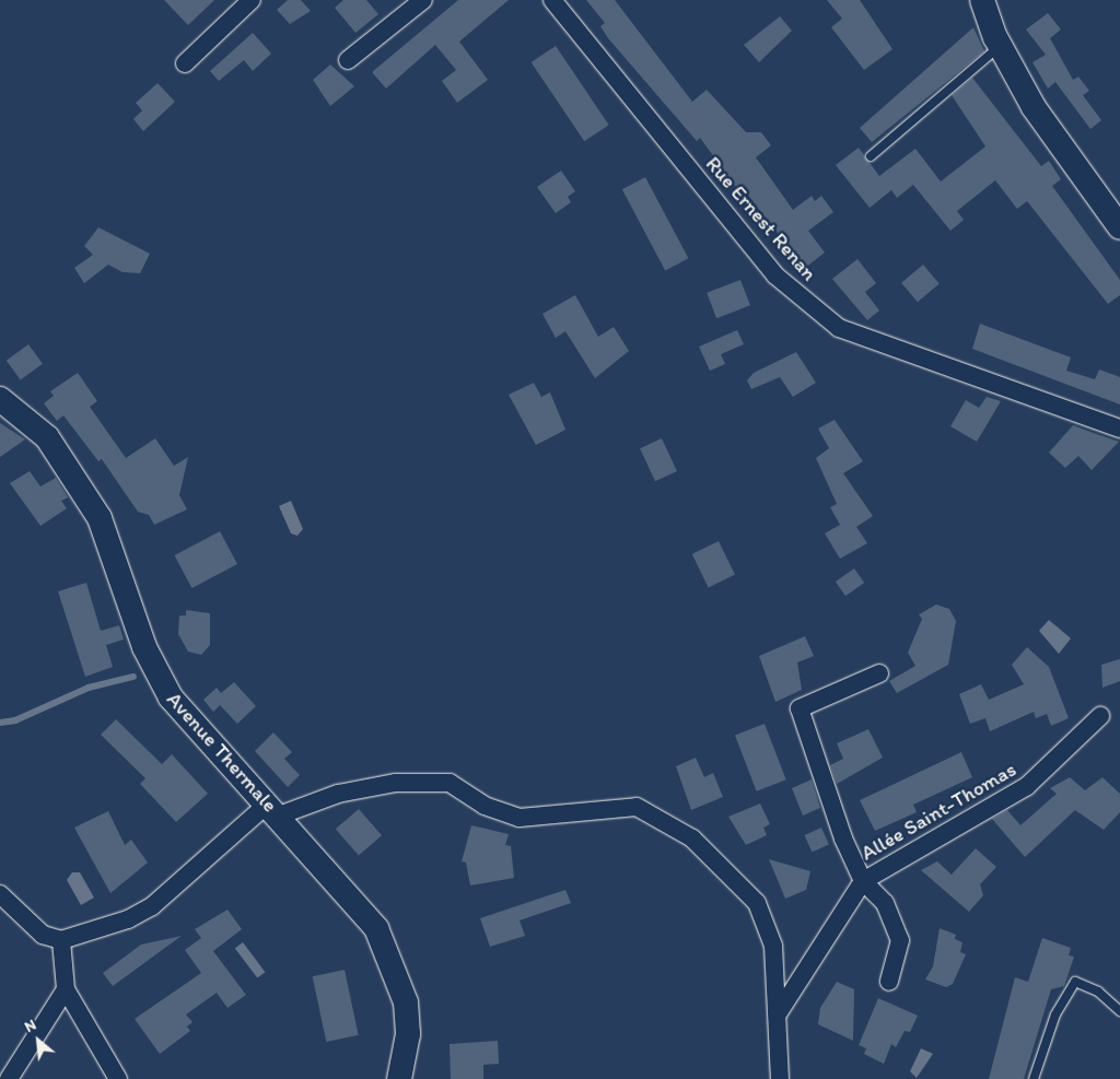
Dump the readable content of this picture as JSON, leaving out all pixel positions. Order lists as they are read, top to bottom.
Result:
{
  "streets": {
    "main road": ["Avenue Thermale"],
    "street": ["Rue Ernest Renan", "Allée Saint-Thomas"]
  },
  "north": "top left"
}
